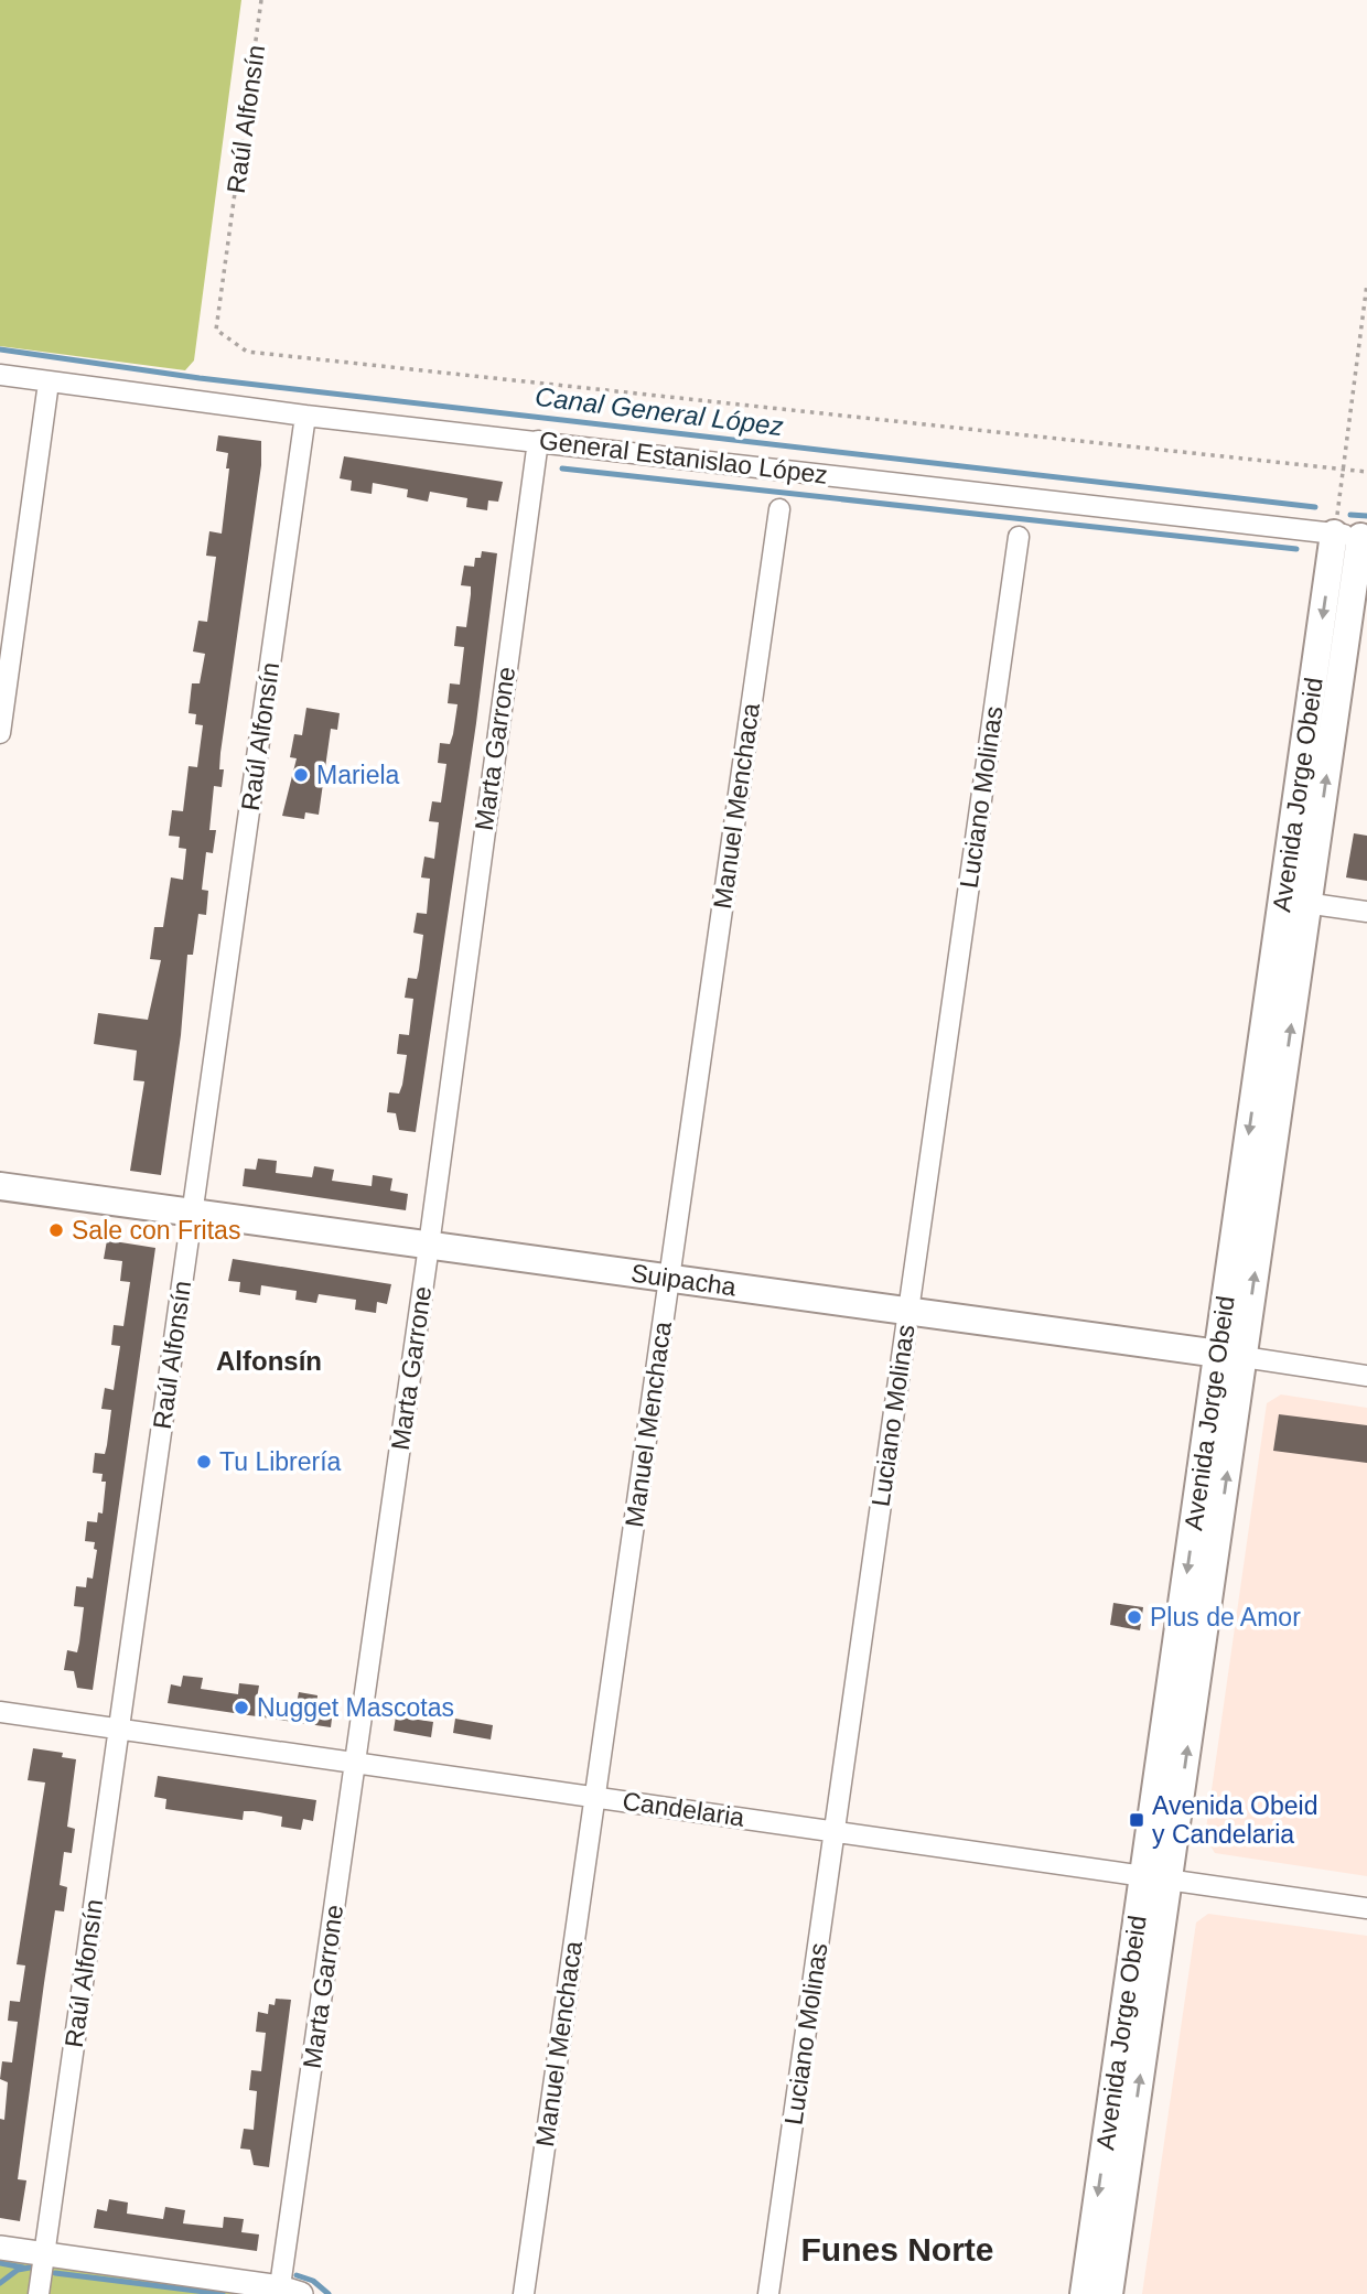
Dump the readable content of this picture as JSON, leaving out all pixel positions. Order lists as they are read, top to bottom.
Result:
{
  "streets": {
    "main road": ["Avenida Jorge Obeid", "Suipacha"],
    "street": [
      "Raúl Alfonsín",
      "General Estanislao López",
      "Marta Garrone",
      "Luciano Molinas",
      "Manuel Menchaca",
      "Candelaria"
    ]
  },
  "crossings": [
    ["Raúl Alfonsín", "General Estanislao López"],
    ["Raúl Alfonsín", "Suipacha"],
    ["Raúl Alfonsín", "Candelaria"],
    ["General Estanislao López", "Marta Garrone"],
    ["General Estanislao López", "Avenida Jorge Obeid"],
    ["Marta Garrone", "Suipacha"],
    ["Marta Garrone", "Candelaria"],
    ["Avenida Jorge Obeid", "Suipacha"],
    ["Avenida Jorge Obeid", "Candelaria"],
    ["Luciano Molinas", "Suipacha"],
    ["Luciano Molinas", "Candelaria"],
    ["Manuel Menchaca", "Suipacha"],
    ["Manuel Menchaca", "Candelaria"]
  ],
  "districts": ["Alfonsín", "Funes Norte"],
  "water": ["Canal General López"],
  "places": {
    "other": [
      "Mariela",
      "Sale con Fritas",
      "Tu Librería",
      "Plus de Amor",
      "Nugget Mascotas"
    ],
    "transit": ["Avenida Obeid y Candelaria"]
  }
}
